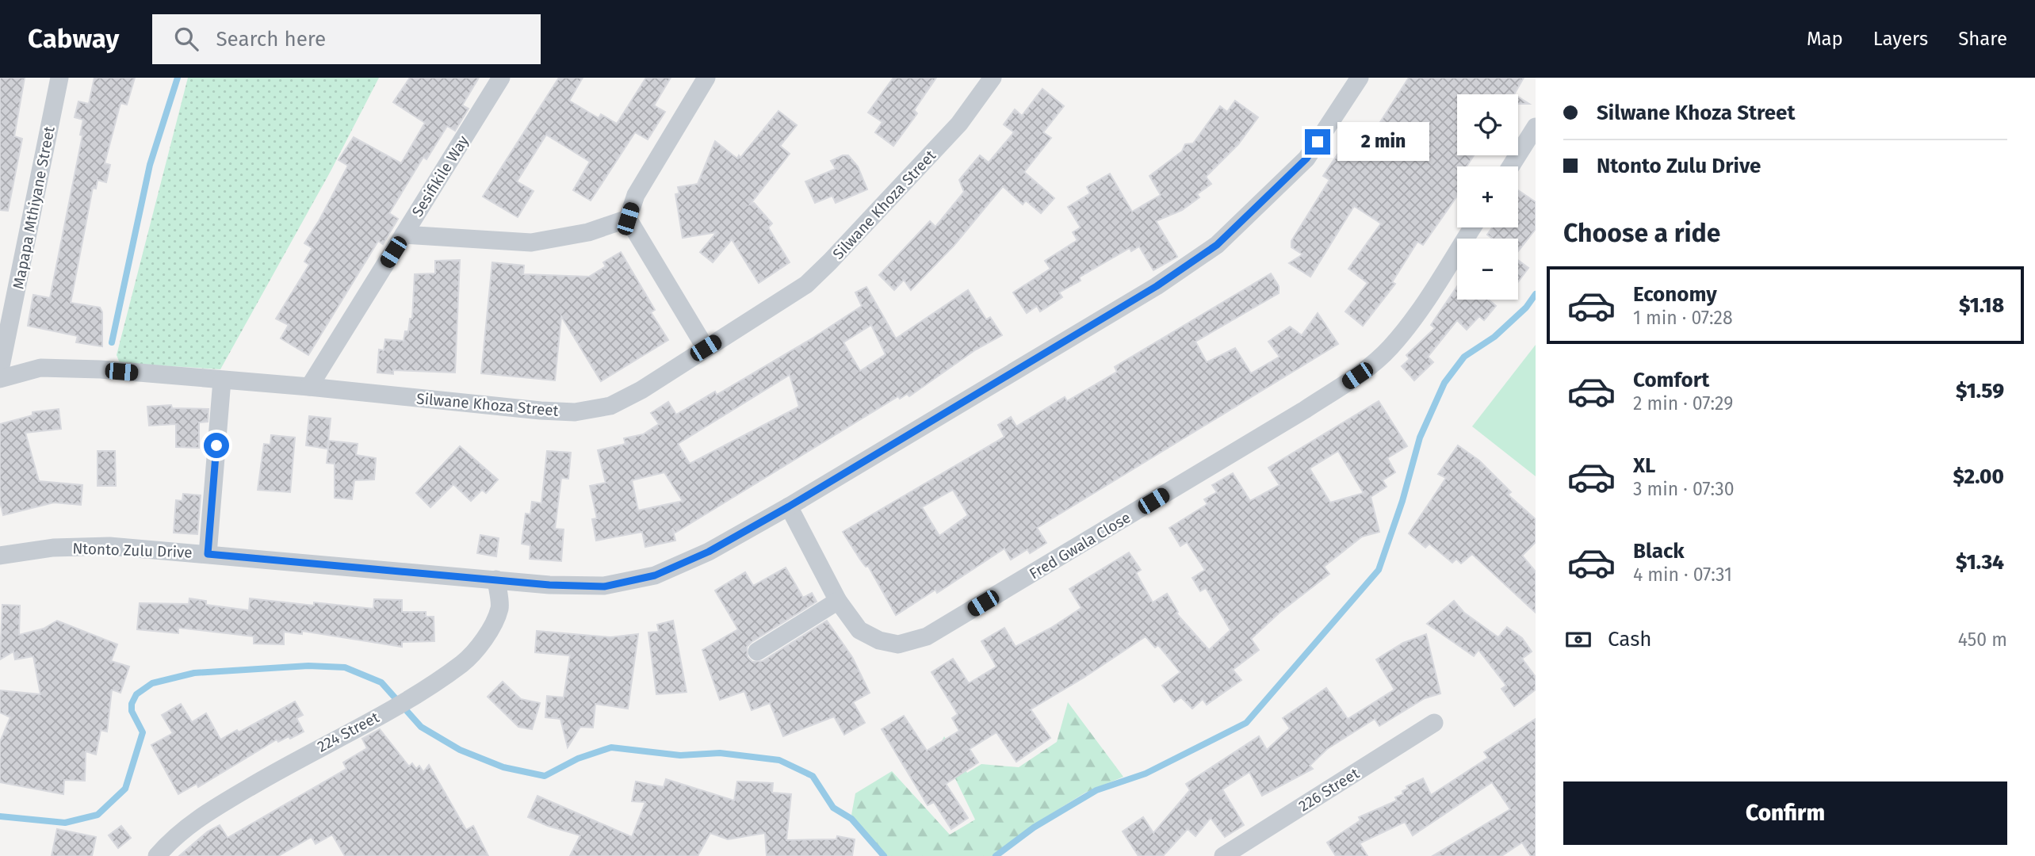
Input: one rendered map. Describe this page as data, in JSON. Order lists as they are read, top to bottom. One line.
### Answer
{"streets":{"street":["Sesifikile Way","Silwane Khoza Street","Mapapa Mthiyane Street","Fred Gwala Close","Ntonto Zulu Drive","224 Street","226 Street"]},"crossings":[["Sesifikile Way","Silwane Khoza Street"],["Fred Gwala Close","Ntonto Zulu Drive"],["Ntonto Zulu Drive","224 Street"]],"page":{"header":"Cabway","search":"Search here","nav":["Map","Layers","Share"],"banner":["Silwane Khoza Street","Ntonto Zulu Drive"],"map_buttons":["+","−"],"bubble":"2 min","heading":"Choose a ride","list":[{"name":"Economy","note":"1 min · 07:28","value":"$1.18"},{"name":"Comfort","note":"2 min · 07:29","value":"$1.59"},{"name":"XL","note":"3 min · 07:30","value":"$2.00"},{"name":"Black","note":"4 min · 07:31","value":"$1.34"}],"pay":["Cash","450 m"],"buttons":"Confirm"}}
